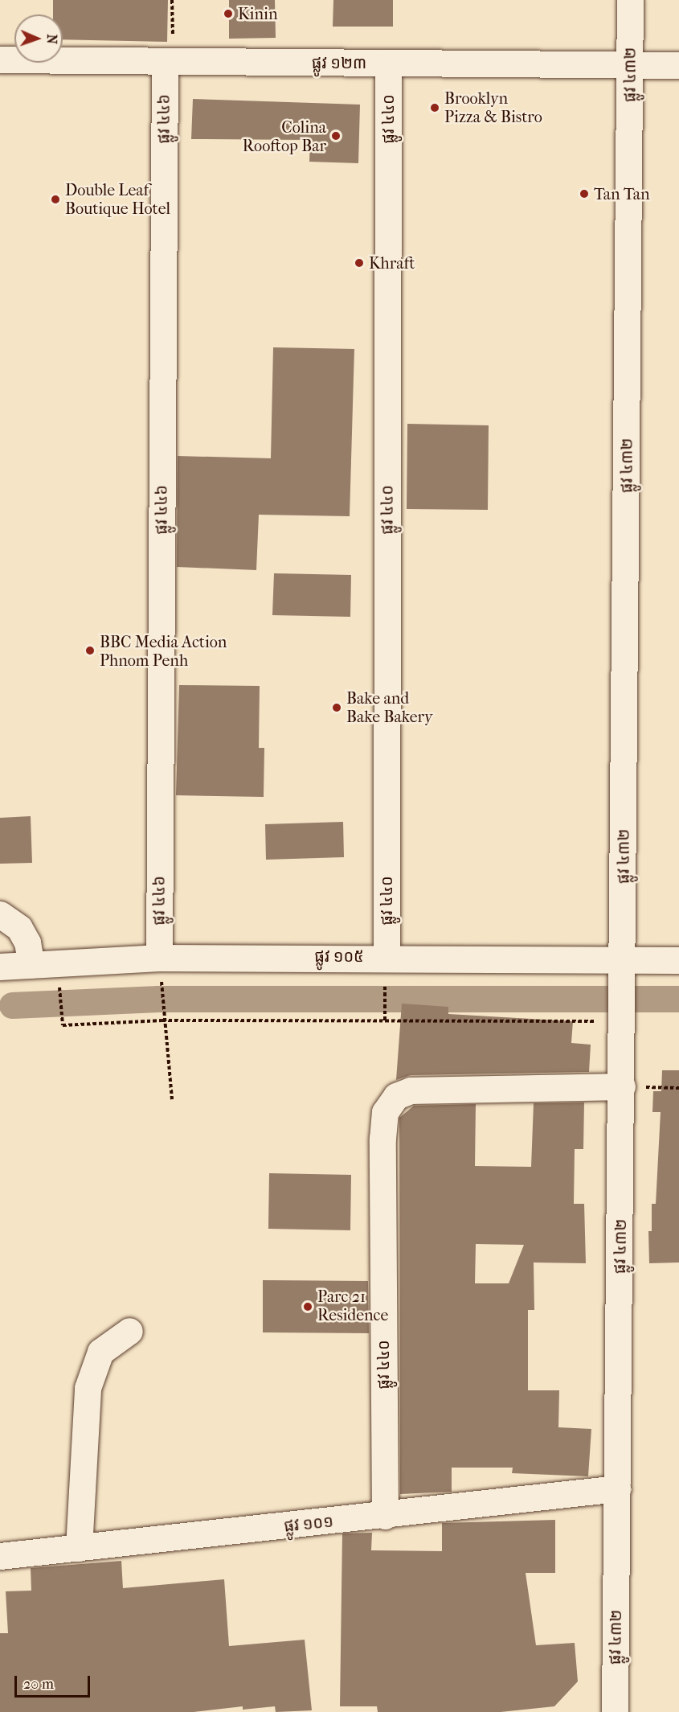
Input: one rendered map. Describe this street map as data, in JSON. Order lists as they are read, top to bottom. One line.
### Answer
{"streets":{"street":["ផ្លូវ ១២៣","ផ្លូវ ៤៣២","ផ្លូវ ៤៤៦","ផ្លូវ ៤៤០","ផ្លូវ ១០៥","ផ្លូវ ១០១"]},"crossings":[["ផ្លូវ ១២៣","ផ្លូវ ៤៣២"],["ផ្លូវ ១២៣","ផ្លូវ ៤៤៦"],["ផ្លូវ ១២៣","ផ្លូវ ៤៤០"],["ផ្លូវ ៤៣២","ផ្លូវ ៤៤០"],["ផ្លូវ ៤៣២","ផ្លូវ ១០៥"],["ផ្លូវ ៤៣២","ផ្លូវ ១០១"],["ផ្លូវ ៤៤៦","ផ្លូវ ១០៥"],["ផ្លូវ ៤៤០","ផ្លូវ ១០៥"],["ផ្លូវ ៤៤០","ផ្លូវ ១០១"]],"places":["Kinin","Brooklyn Pizza & Bistro","Colina Rooftop Bar","Tan Tan","Double Leaf Boutique Hotel","Khraft","BBC Media Action Phnom Penh","Bake and Bake Bakery","Parc 21 Residence"],"scale_bar":"20 m","north":"right"}
